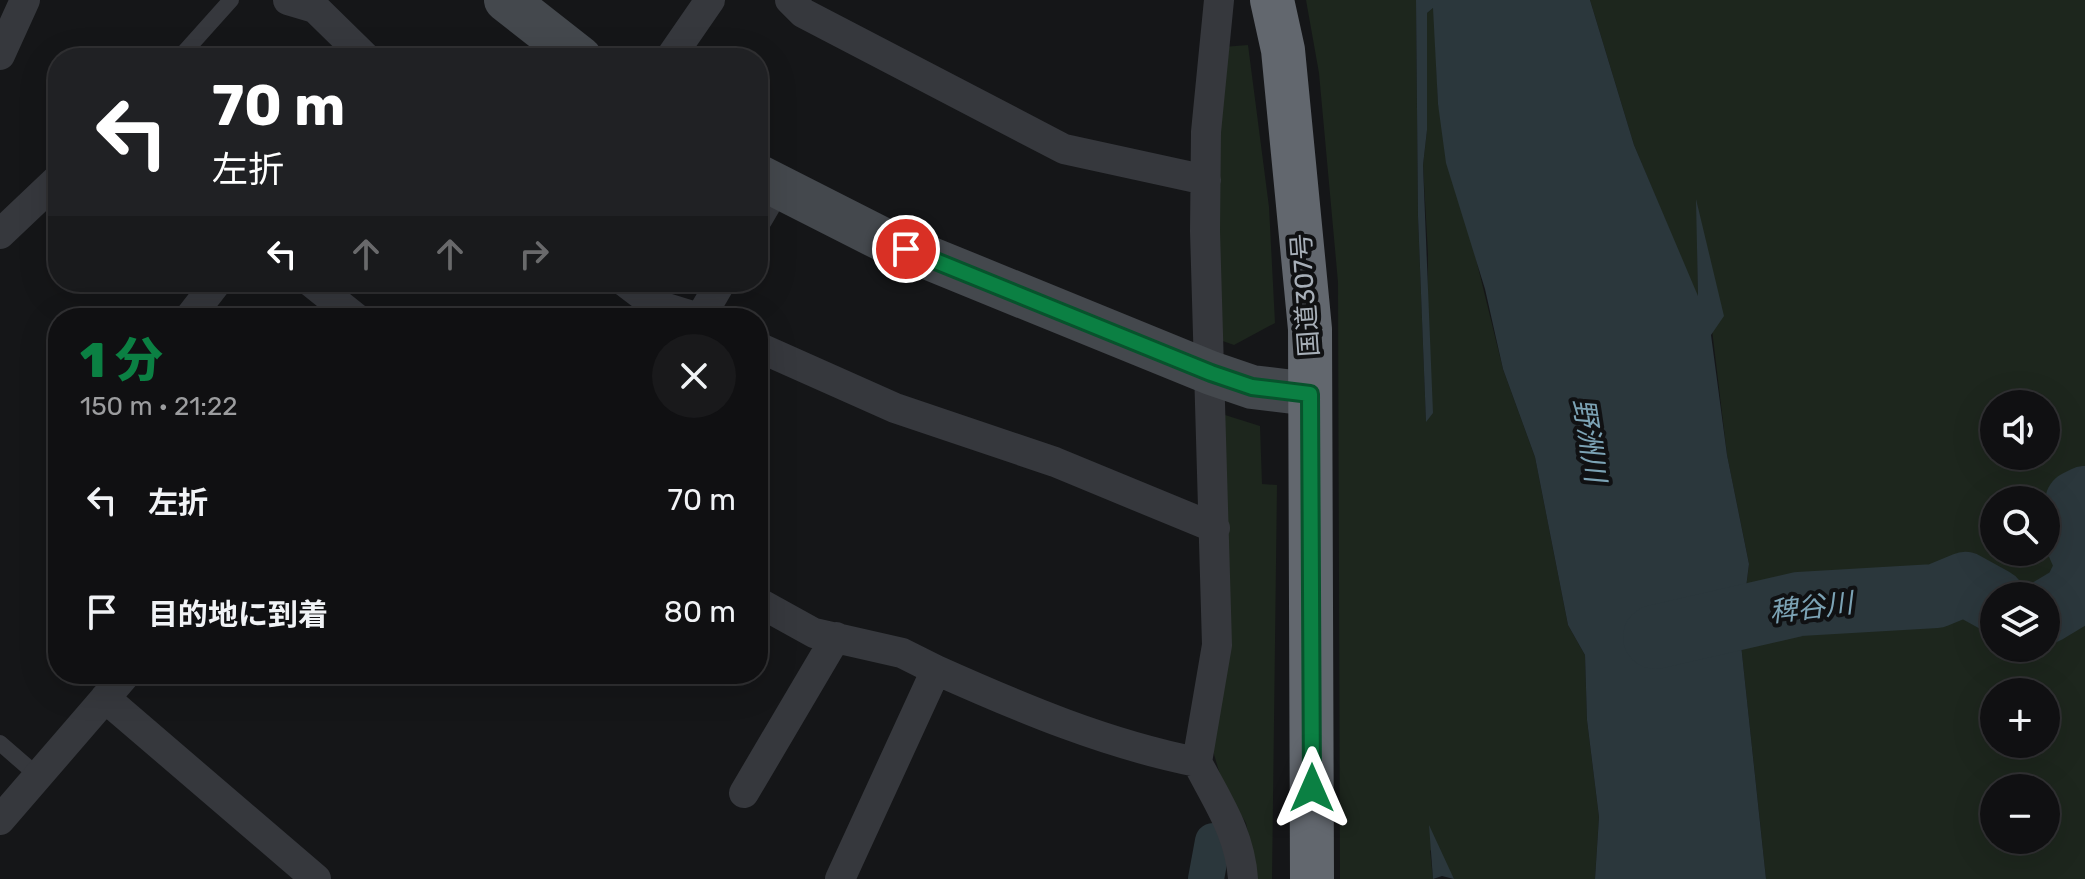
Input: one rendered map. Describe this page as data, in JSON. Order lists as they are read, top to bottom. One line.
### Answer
{"streets":{"highway":["国道307号"]},"water":["野洲川","稗谷川"],"page":{"turn":["70 m","左折"],"heading":["1 分","150 m · 21:22"],"map_buttons":["+","−"],"list":[{"name":"左折","value":"70 m"},{"name":"目的地に到着","value":"80 m"}]}}
